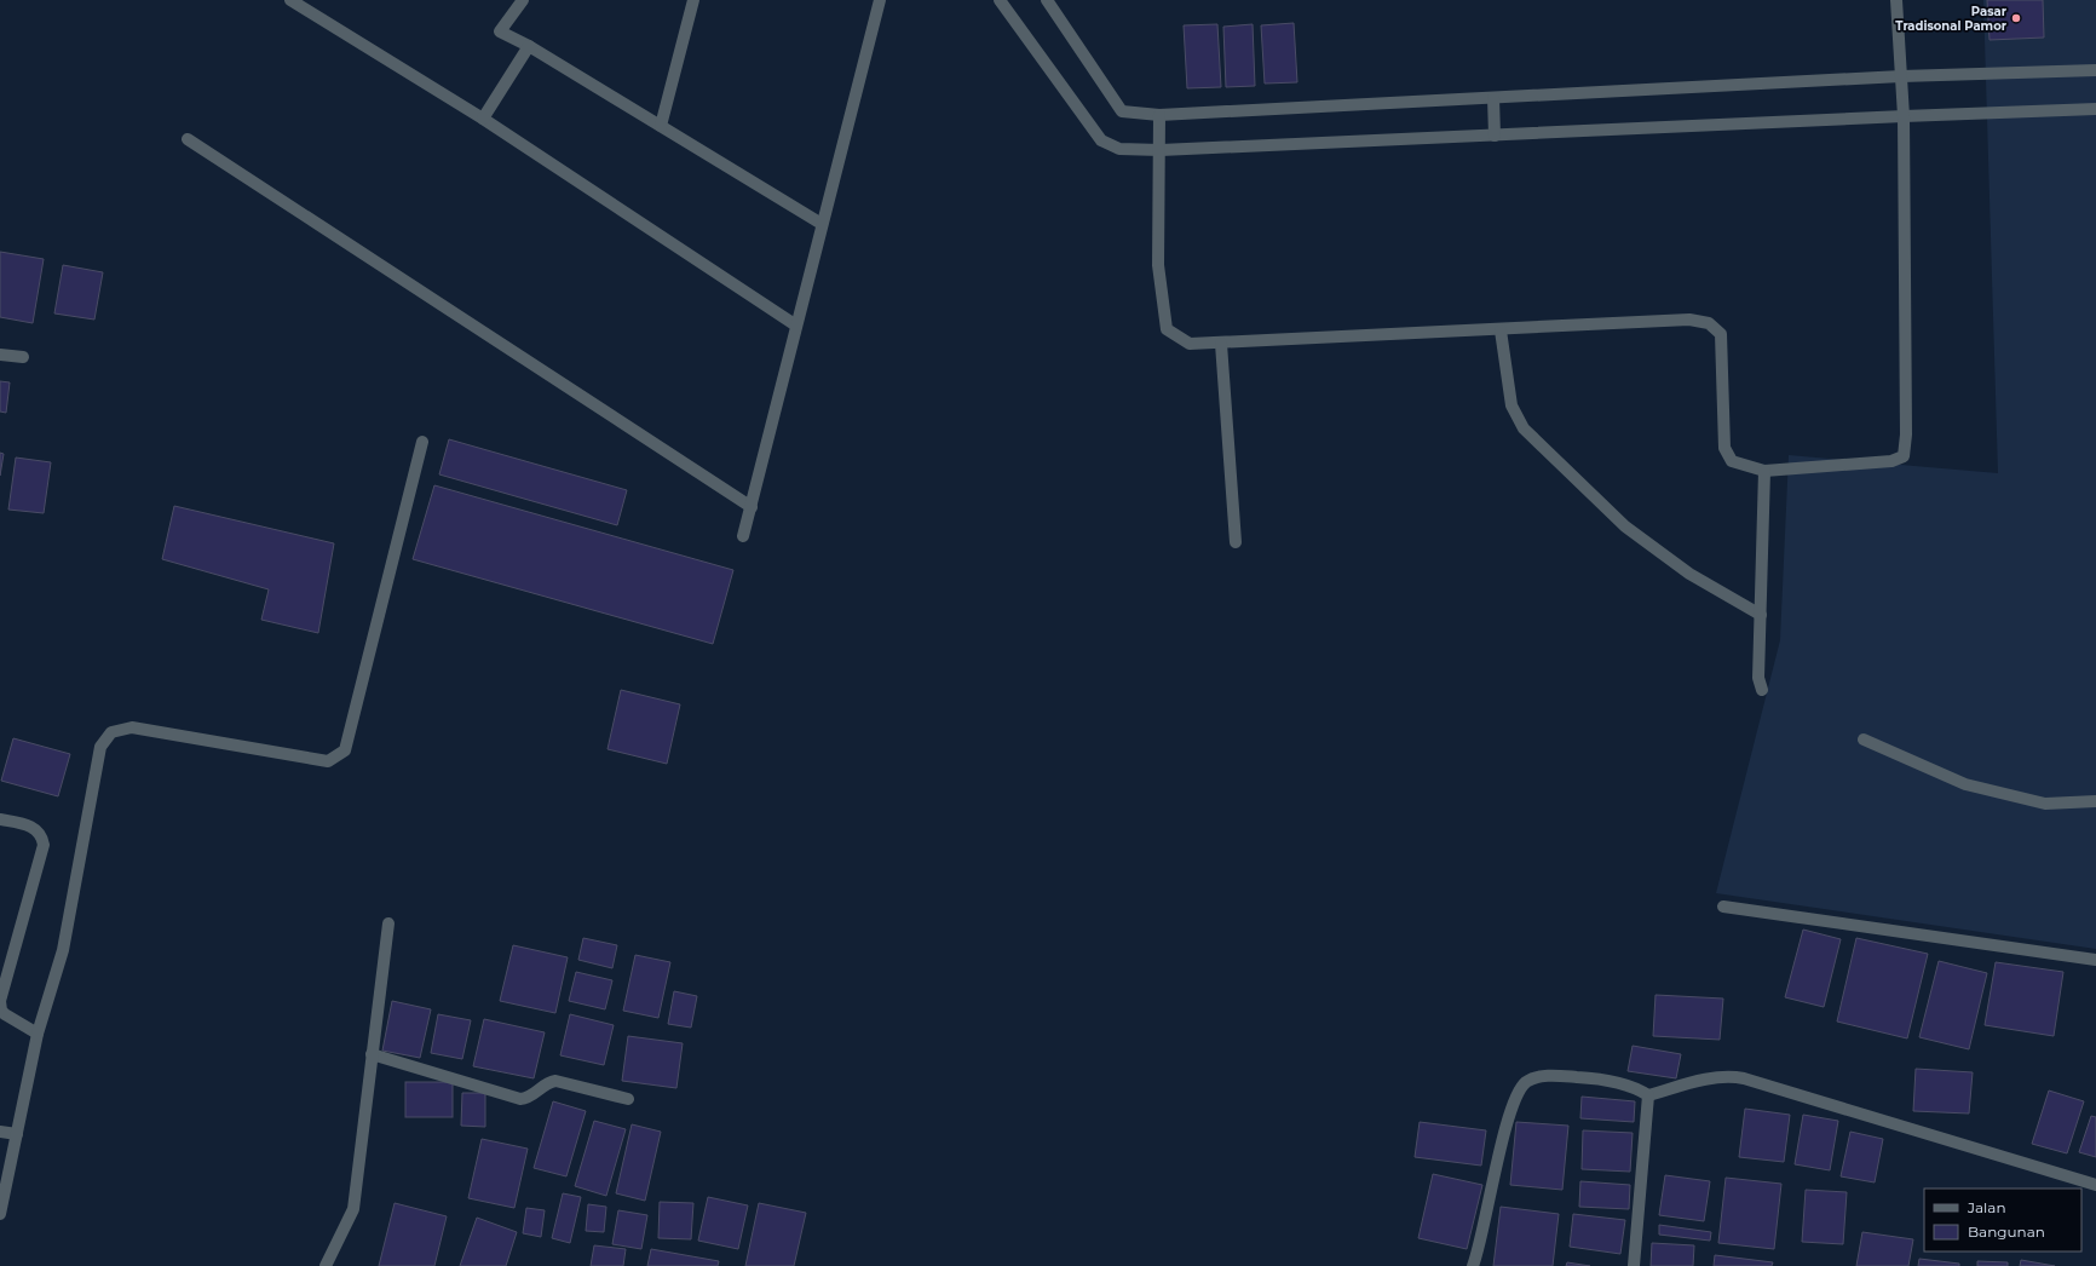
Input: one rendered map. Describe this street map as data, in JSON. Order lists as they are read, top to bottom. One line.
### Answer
{"places":["Pasar Tradisonal Pamor"],"legend":["Jalan","Bangunan"]}
